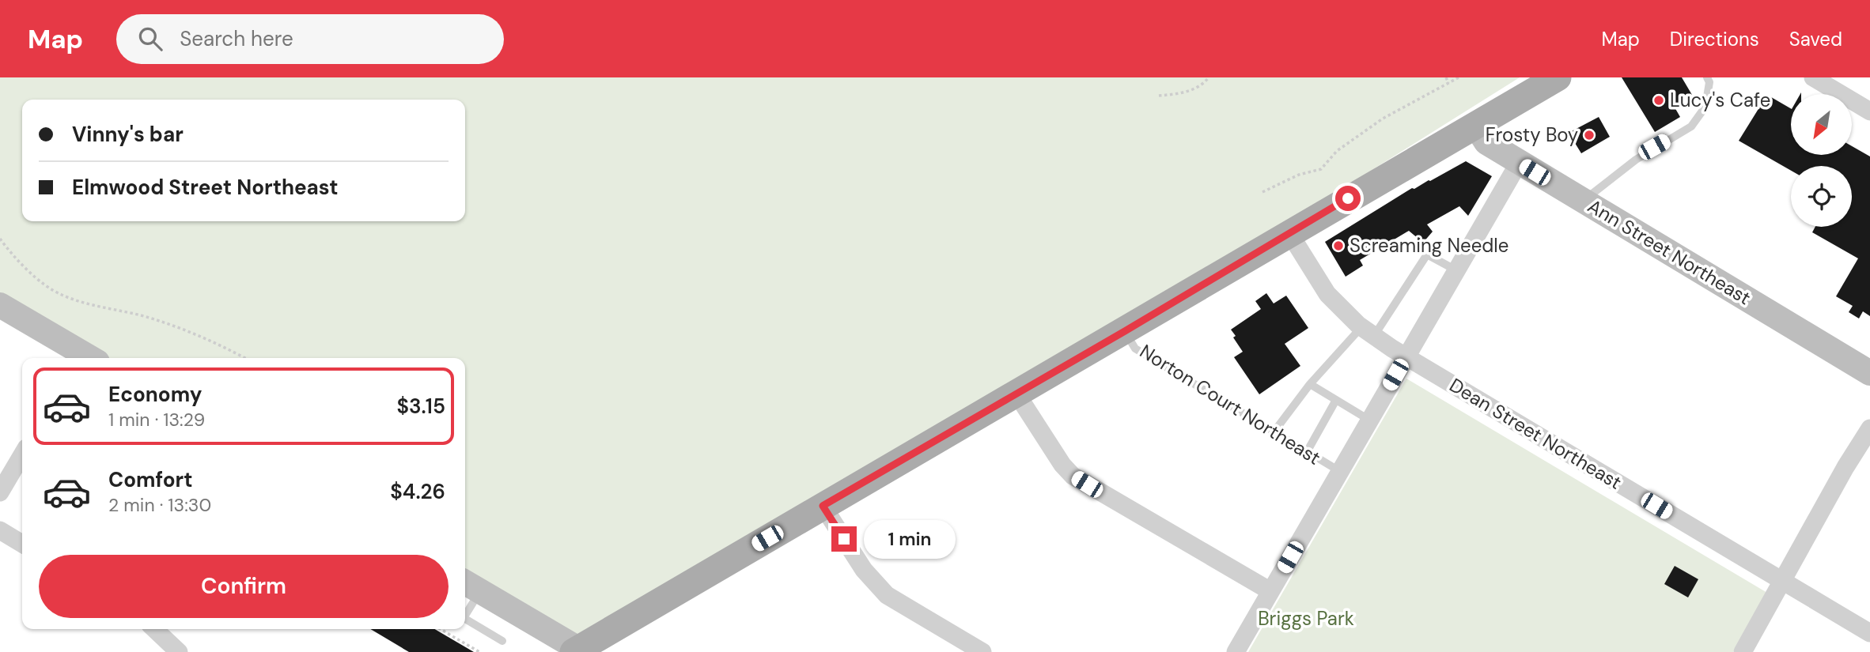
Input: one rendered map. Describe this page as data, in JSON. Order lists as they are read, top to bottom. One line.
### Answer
{"streets":{"main road":["Ann Street Northeast"],"street":["Dean Street Northeast"],"lane":["Norton Court Northeast"]},"parks":["Briggs Park"],"places":["Lucy's Cafe","Frosty Boy","Screaming Needle"],"north":"bottom left","page":{"header":"Map","search":"Search here","nav":["Map","Directions","Saved"],"banner":["Vinny's bar","Elmwood Street Northeast"],"list":[{"name":"Economy","note":"1 min · 13:29","value":"$3.15"},{"name":"Comfort","note":"2 min · 13:30","value":"$4.26"}],"bubble":"1 min","buttons":"Confirm"}}
